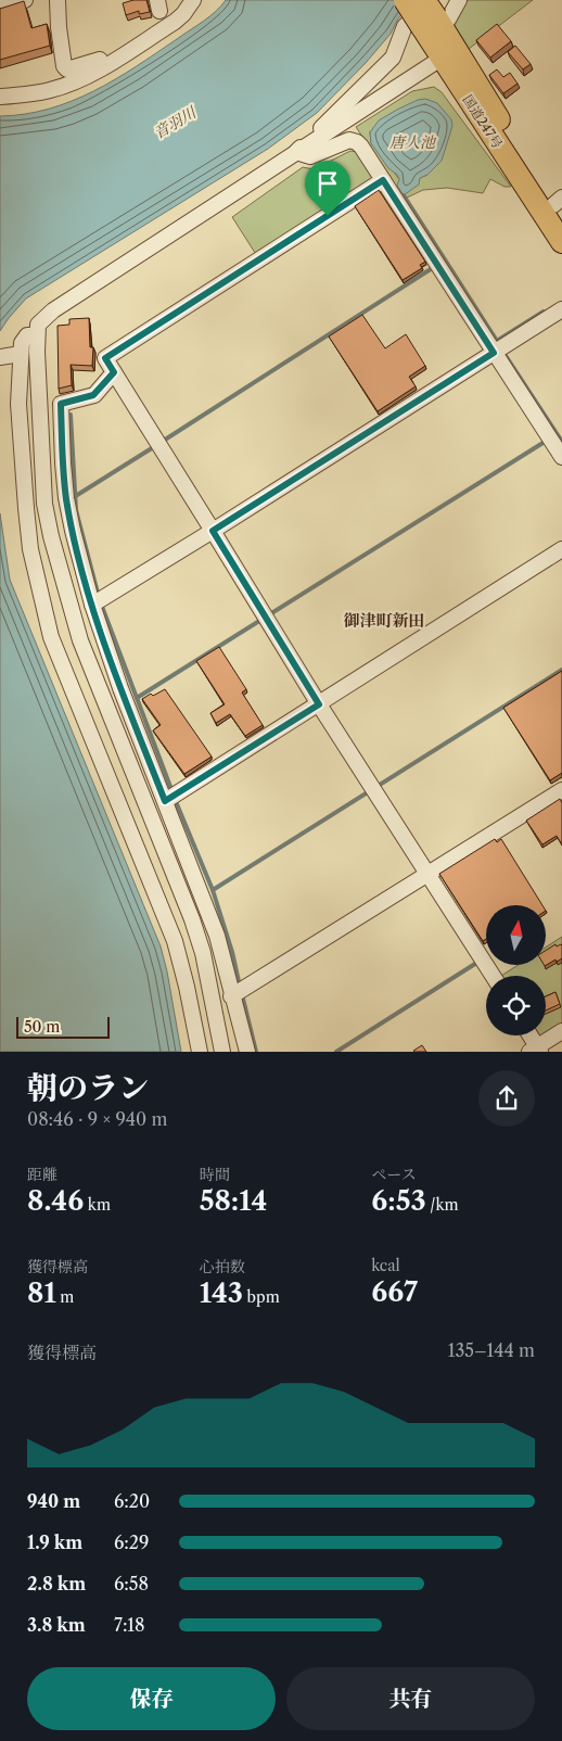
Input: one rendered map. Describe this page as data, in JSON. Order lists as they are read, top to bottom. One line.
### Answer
{"streets":{"highway":["国道247号"]},"districts":["御津町新田"],"water":["音羽川","唐人池"],"scale_bar":"50 m","north":"top","page":{"scale":"50 m","heading":["朝のラン","08:46 · 9 × 940 m"],"stats":[["距離","8.46 km"],["時間","58:14"],["ペース","6:53 /km"],["獲得標高","81 m"],["心拍数","143 bpm"],["kcal","667"]],"chart":["獲得標高","135–144 m"],"list":[{"name":"940 m","note":"6:20"},{"name":"1.9 km","note":"6:29"},{"name":"2.8 km","note":"6:58"},{"name":"3.8 km","note":"7:18"}],"buttons":["保存","共有"]}}
